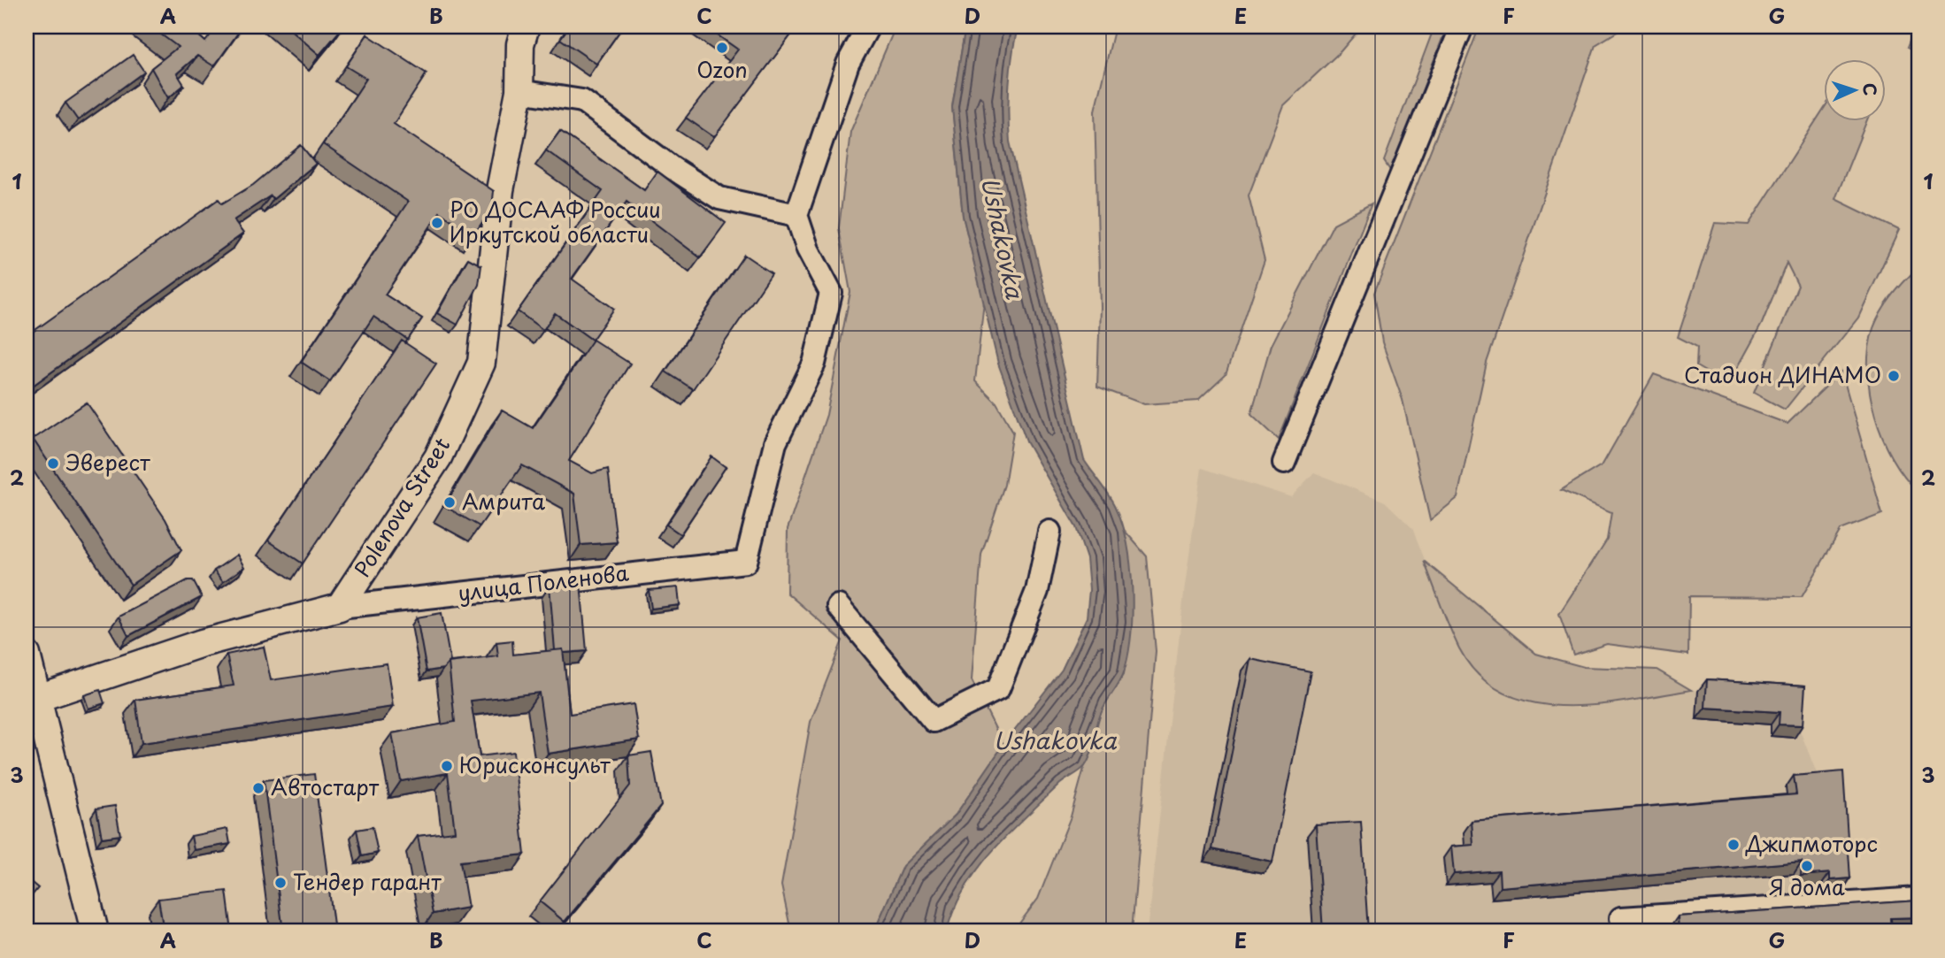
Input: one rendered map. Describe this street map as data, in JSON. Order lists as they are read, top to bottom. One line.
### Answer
{"streets":{"street":["Polenova Street","улица Поленова"]},"crossings":[["Polenova Street","улица Поленова"]],"water":["Ushakovka"],"places":["Ozon","РО ДОСААФ России Иркутской области","Стадион ДИНАМО","Эверест","Амрита","Юрисконсульт","Автостарт","Джипмоторс","Я дома","Тендер гарант"],"north":"right","grid":{"columns":["A","B","C","D","E","F","G"],"rows":["1","2","3"]}}
